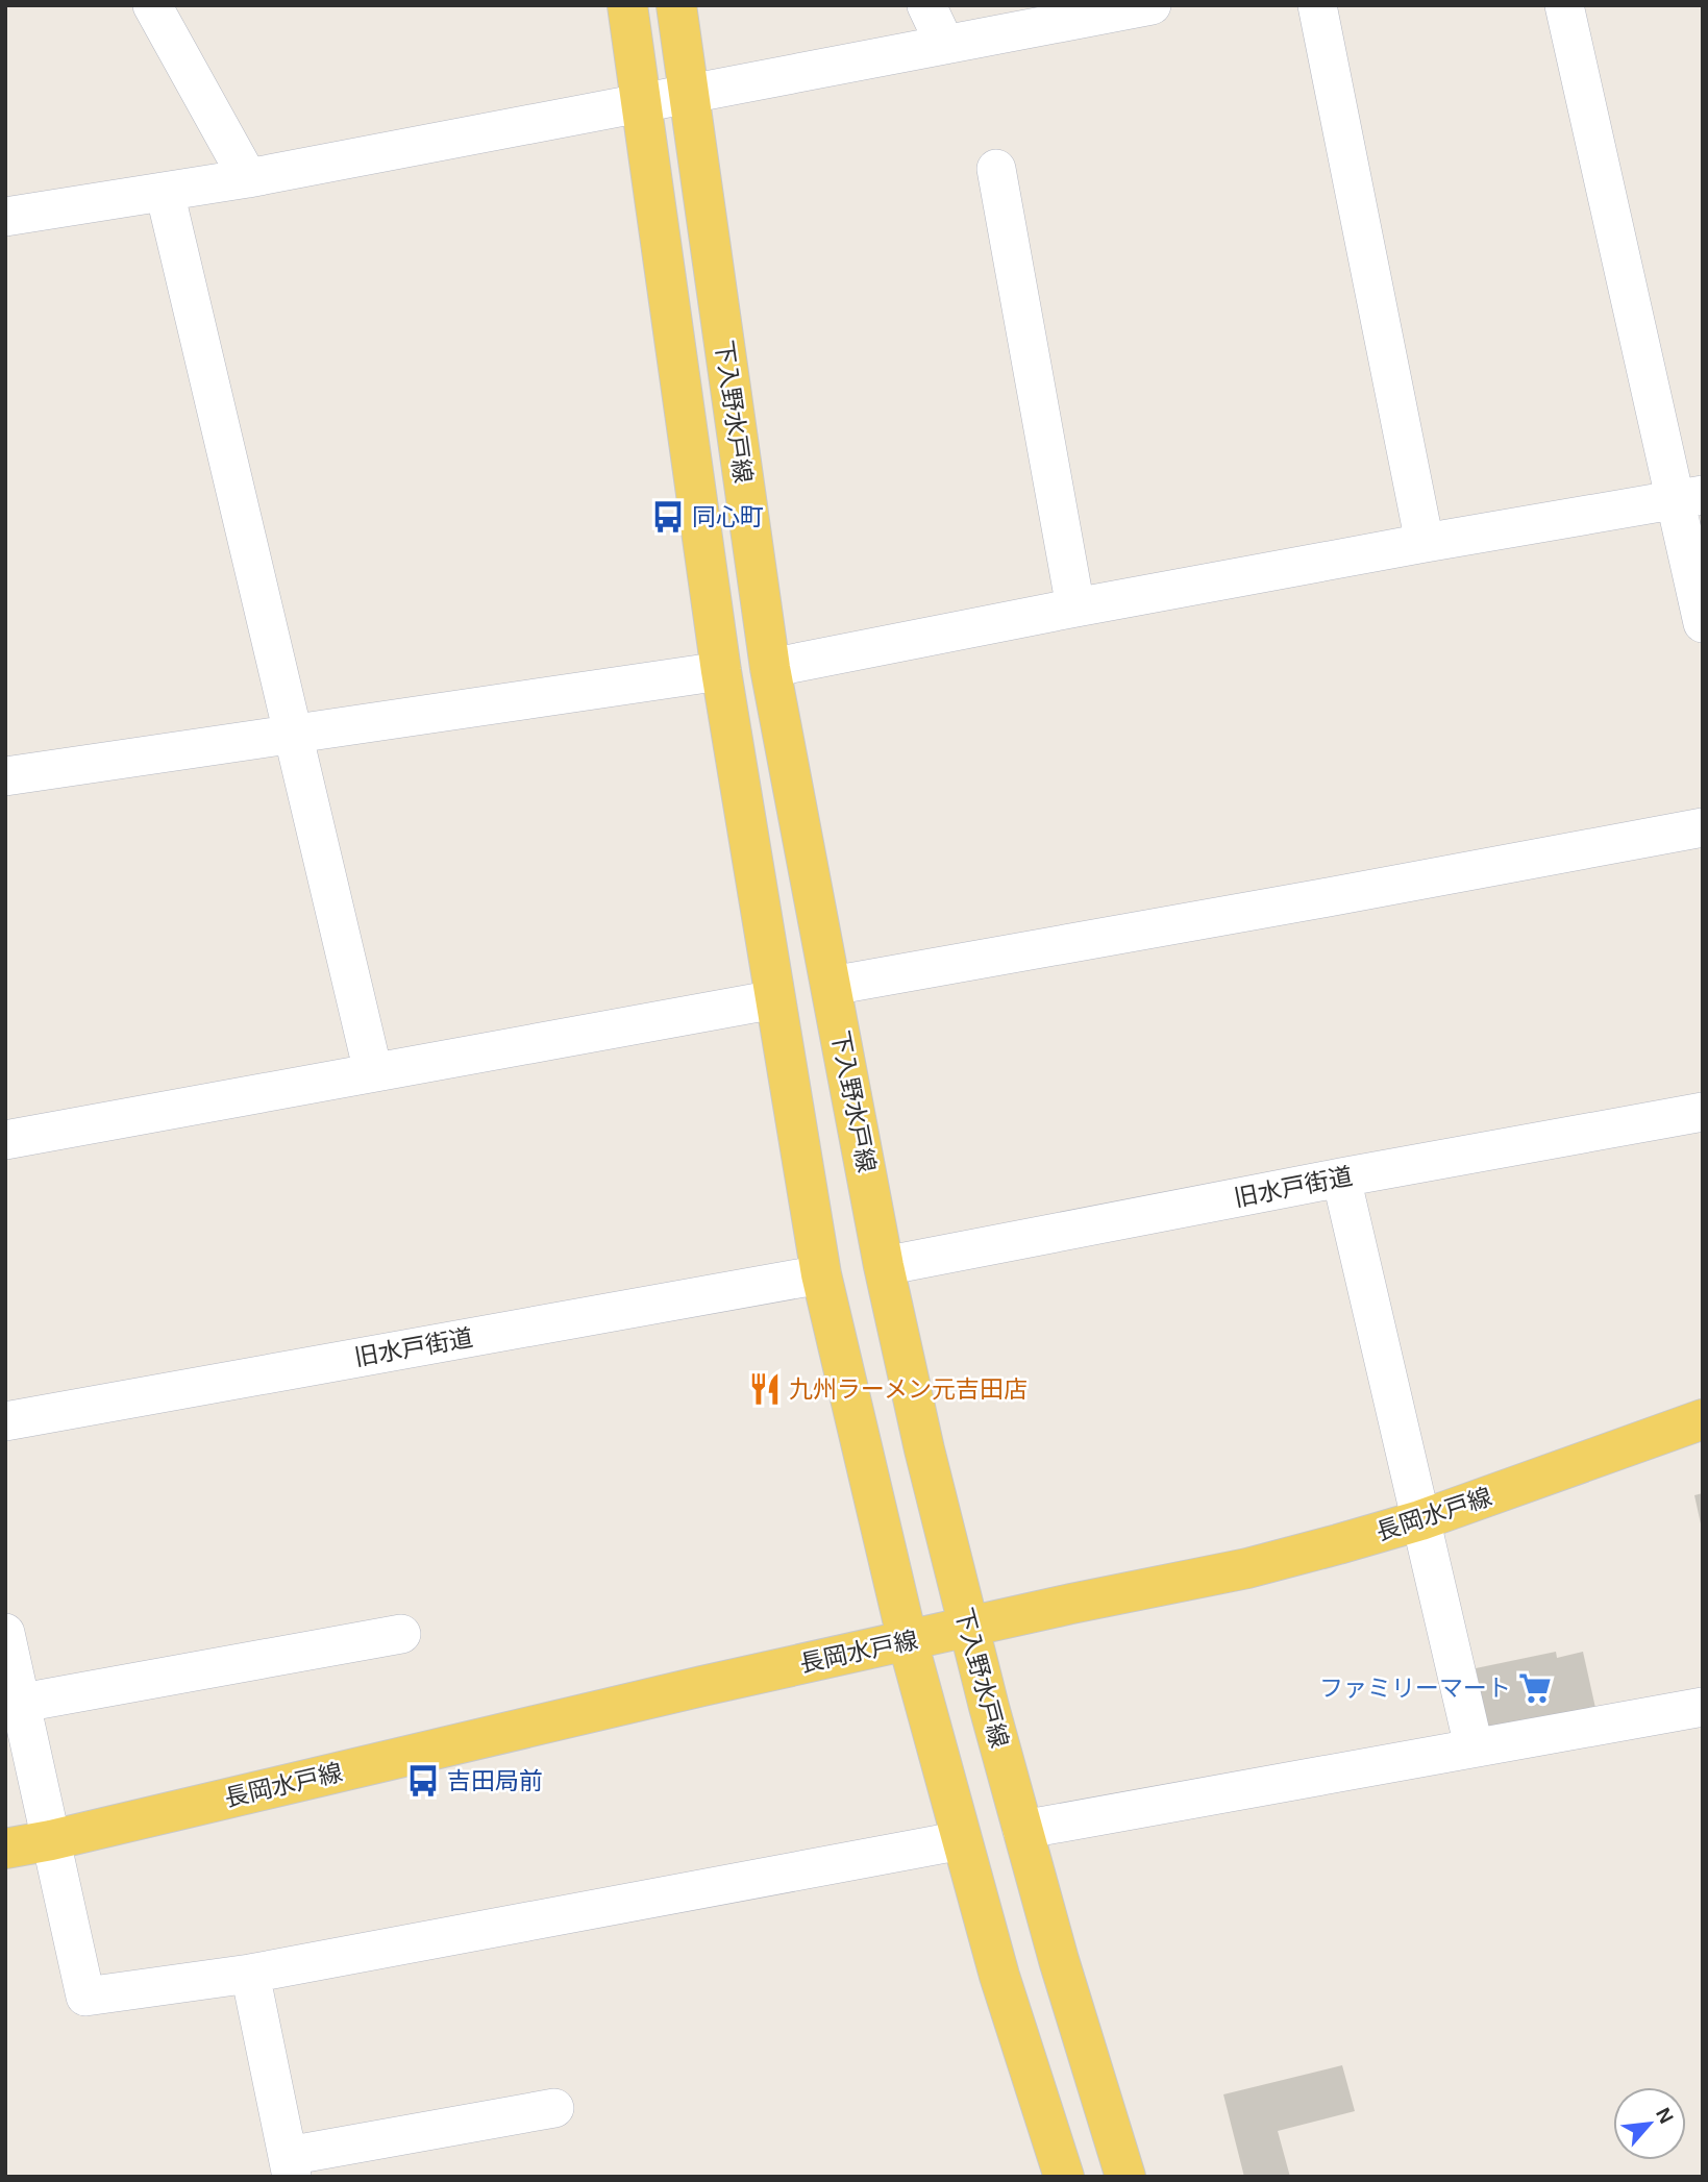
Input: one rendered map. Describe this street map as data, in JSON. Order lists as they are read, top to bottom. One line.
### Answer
{"streets":{"main road":["下入野水戸線","長岡水戸線"],"street":["旧水戸街道"]},"crossings":[["下入野水戸線","旧水戸街道"],["下入野水戸線","長岡水戸線"]],"places":{"bus stop":["同心町","吉田局前"],"restaurant":["九州ラーメン元吉田店"],"supermarket":["ファミリーマート"]},"north":"top right"}
